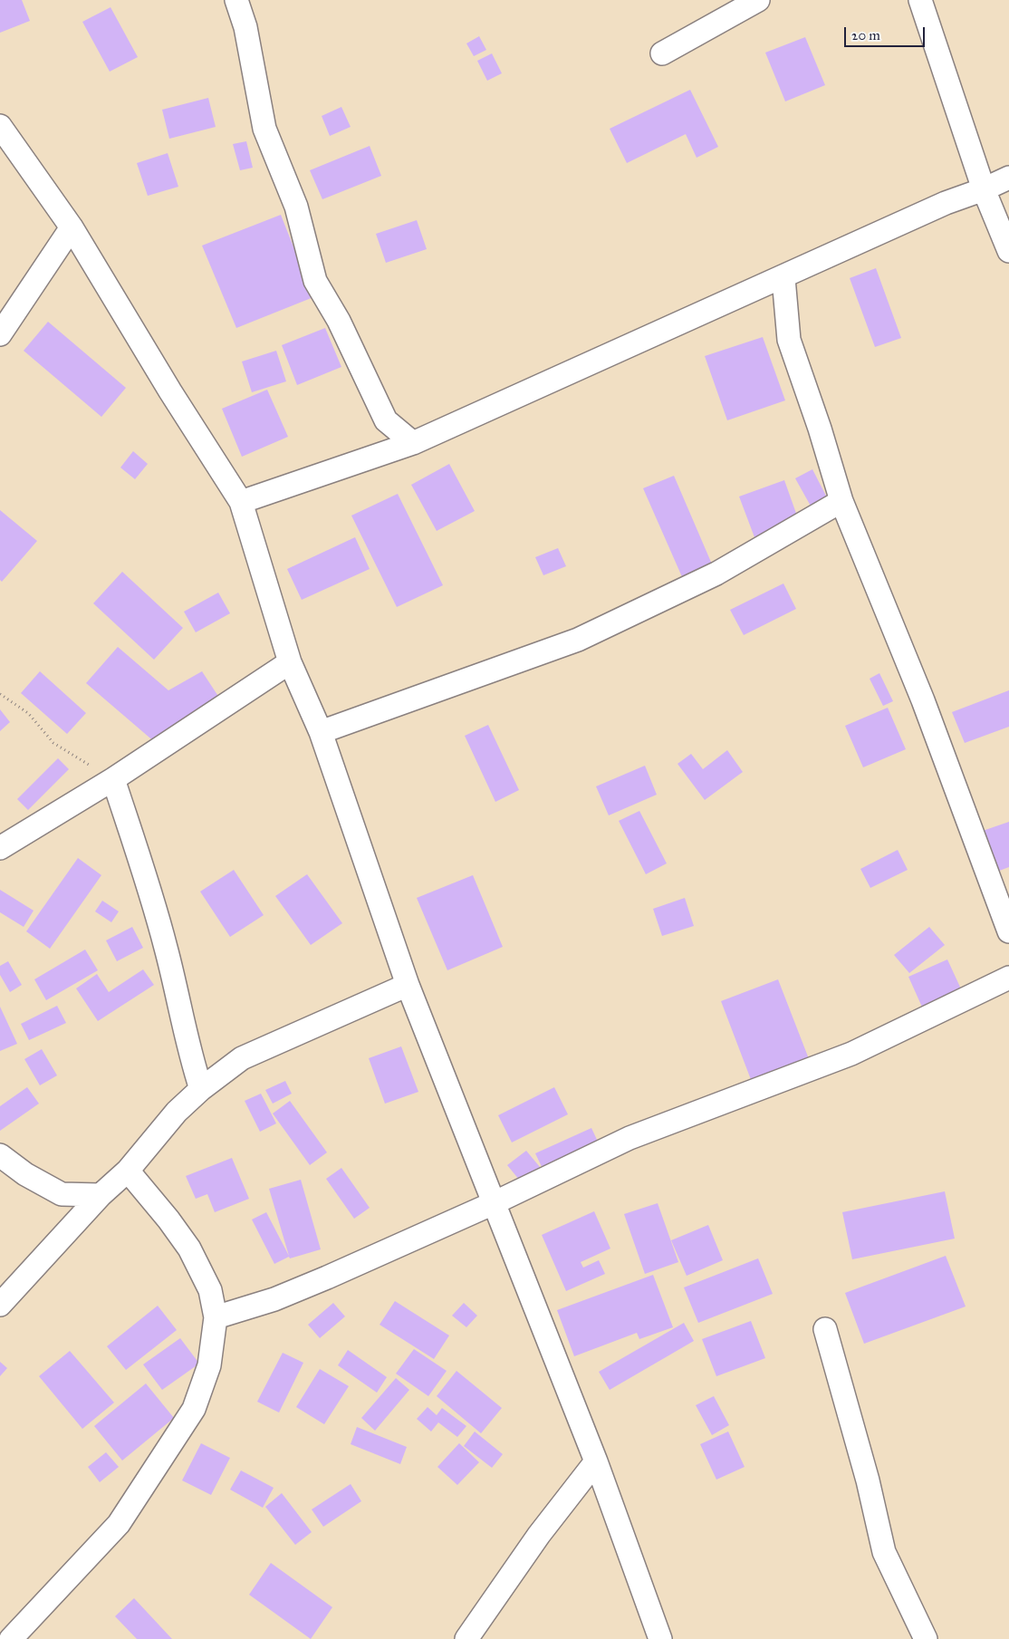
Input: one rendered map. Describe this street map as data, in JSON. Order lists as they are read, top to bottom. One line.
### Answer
{"scale_bar":"20 m"}
